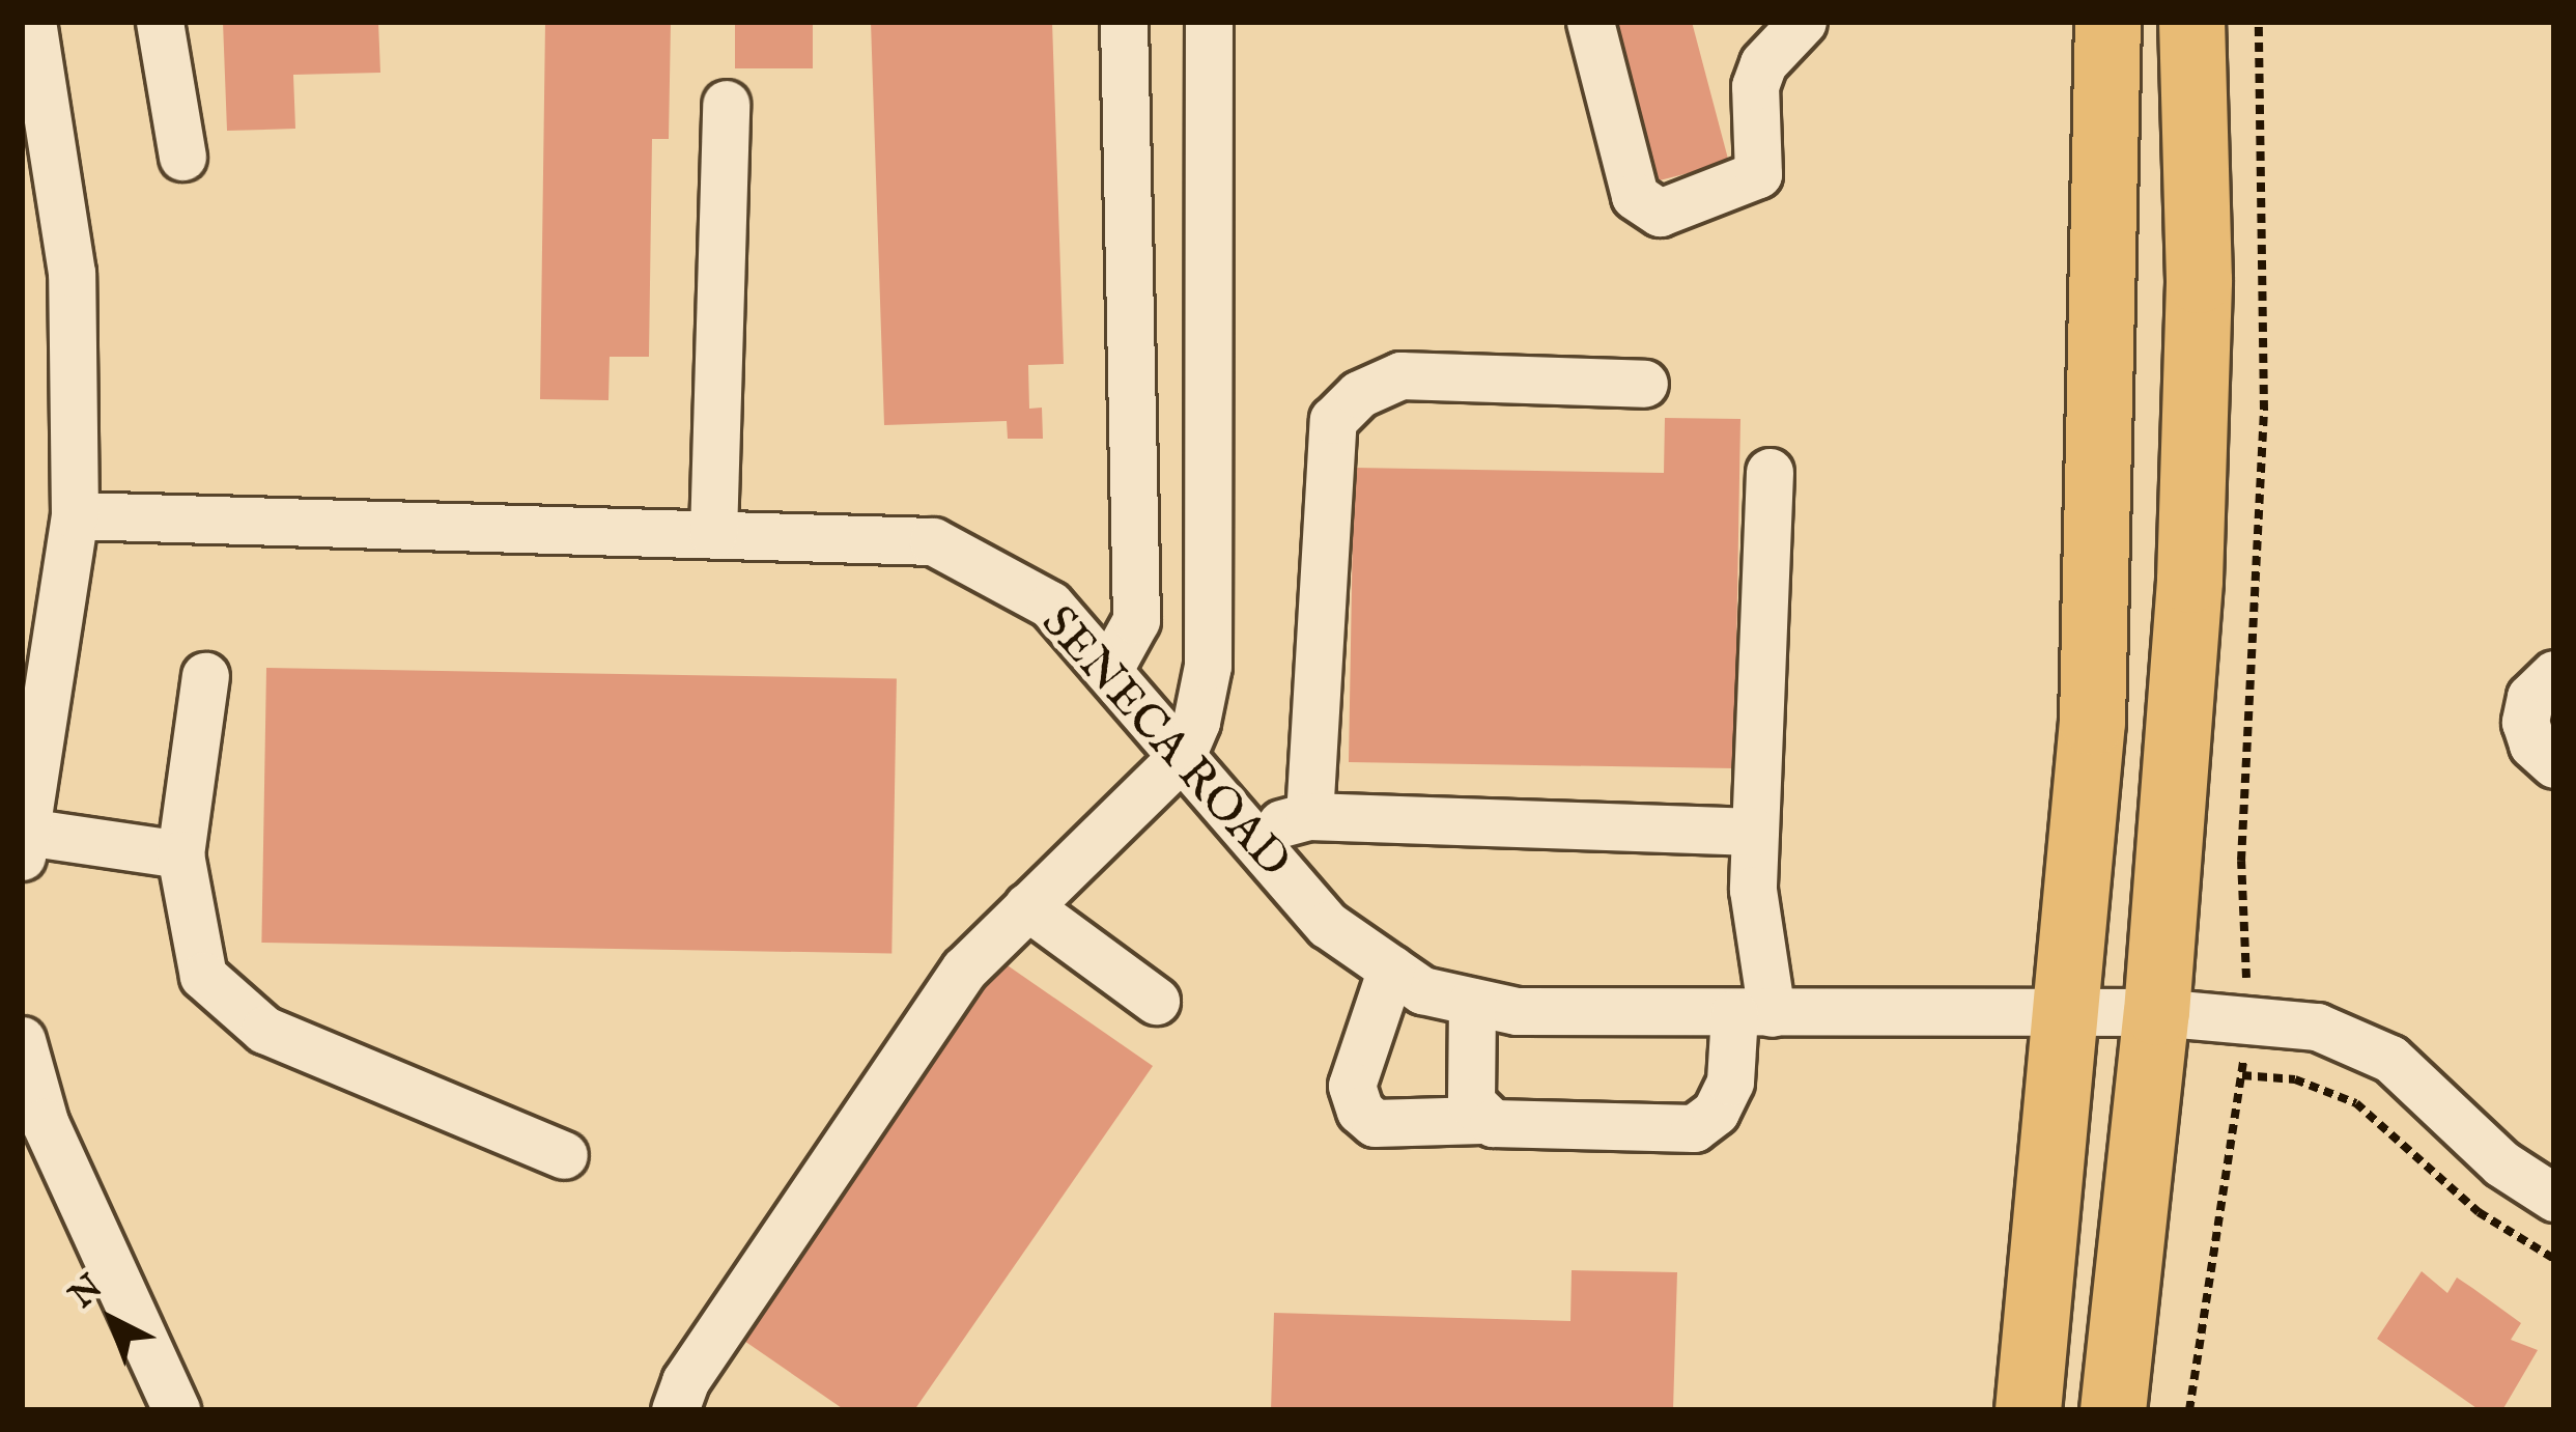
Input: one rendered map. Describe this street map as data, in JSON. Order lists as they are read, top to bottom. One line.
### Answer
{"streets":{"street":["SENECA ROAD"]},"north":"top left"}
